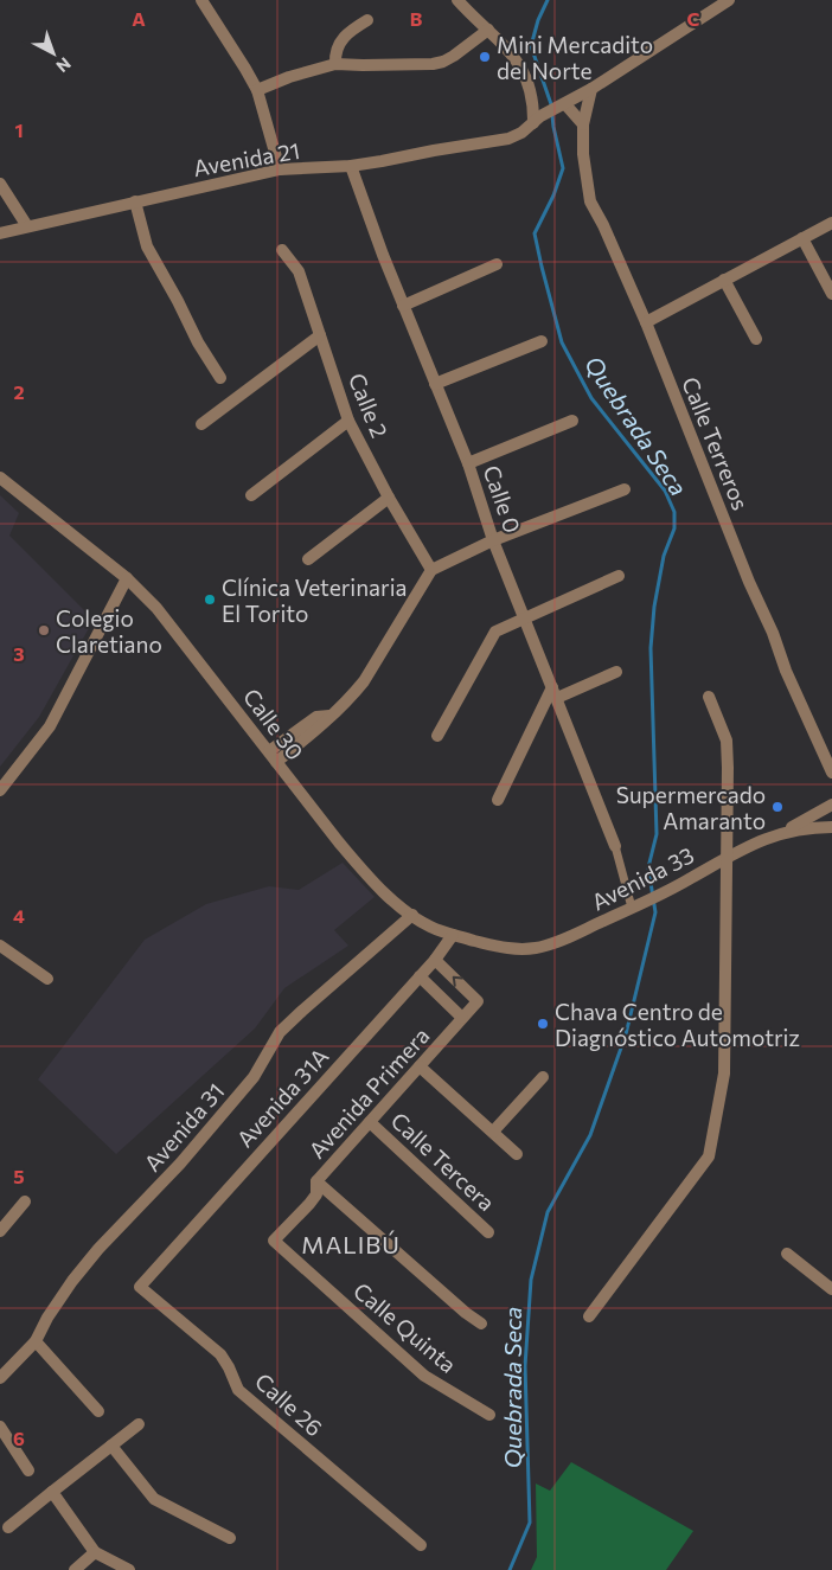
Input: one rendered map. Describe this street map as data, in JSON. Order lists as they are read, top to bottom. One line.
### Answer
{"streets":{"street":["Avenida 21","Calle 2","Calle Terreros","Calle 0","Calle 30","Avenida 33","Avenida Primera","Avenida 31A","Avenida 31","Calle Tercera","Calle Quinta","Calle 26"]},"crossings":[["Avenida 21","Calle Terreros"],["Avenida 21","Calle 0"],["Calle 30","Avenida 33"],["Calle 30","Avenida 31A"],["Calle 30","Avenida 31"],["Avenida Primera","Avenida 31A"],["Avenida Primera","Calle Tercera"],["Avenida Primera","Calle Quinta"],["Avenida 31A","Calle 26"]],"districts":["MALIBÚ"],"water":["Quebrada Seca"],"places":["Mini Mercadito del Norte","Clínica Veterinaria El Torito","Colegio Claretiano","Supermercado Amaranto","Chava Centro de Diagnóstico Automotriz"],"north":"bottom right","grid":{"columns":["A","B","C"],"rows":["1","2","3","4","5","6"]}}
